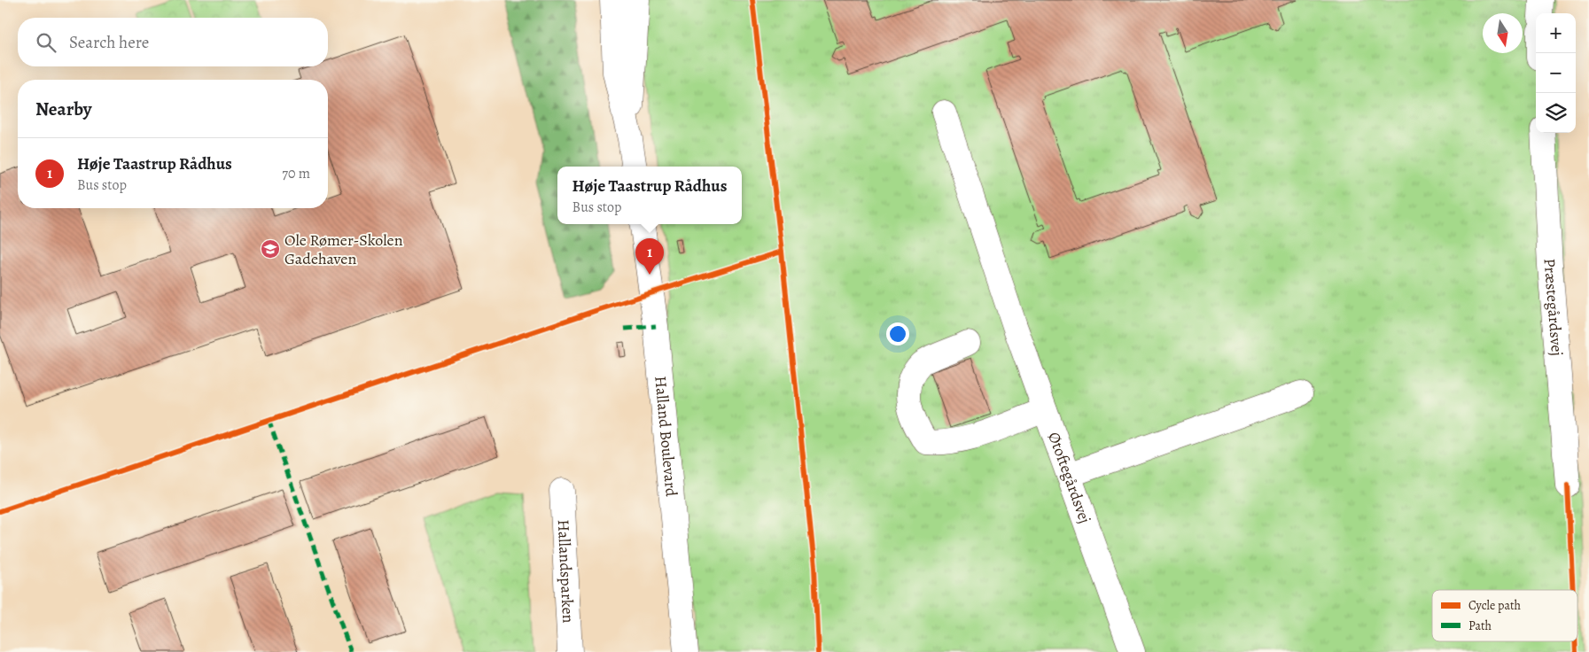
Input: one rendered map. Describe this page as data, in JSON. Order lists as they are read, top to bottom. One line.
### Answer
{"streets":{"street":["Præstegårdsvej","Halland Boulevard","Øtoftegårdsvej","Hallandsparken"]},"places":{"school or university":["Ole Rømer-Skolen Gadehaven"]},"legend":["Cycle path","Path"],"north":"bottom","page":{"map_buttons":["+","−"],"search":"Search here","heading":"Nearby","list":[{"mark":"1","name":"Høje Taastrup Rådhus","note":"Bus stop","value":"70 m"}],"popup":["Høje Taastrup Rådhus","Bus stop"],"pins":"1"}}
